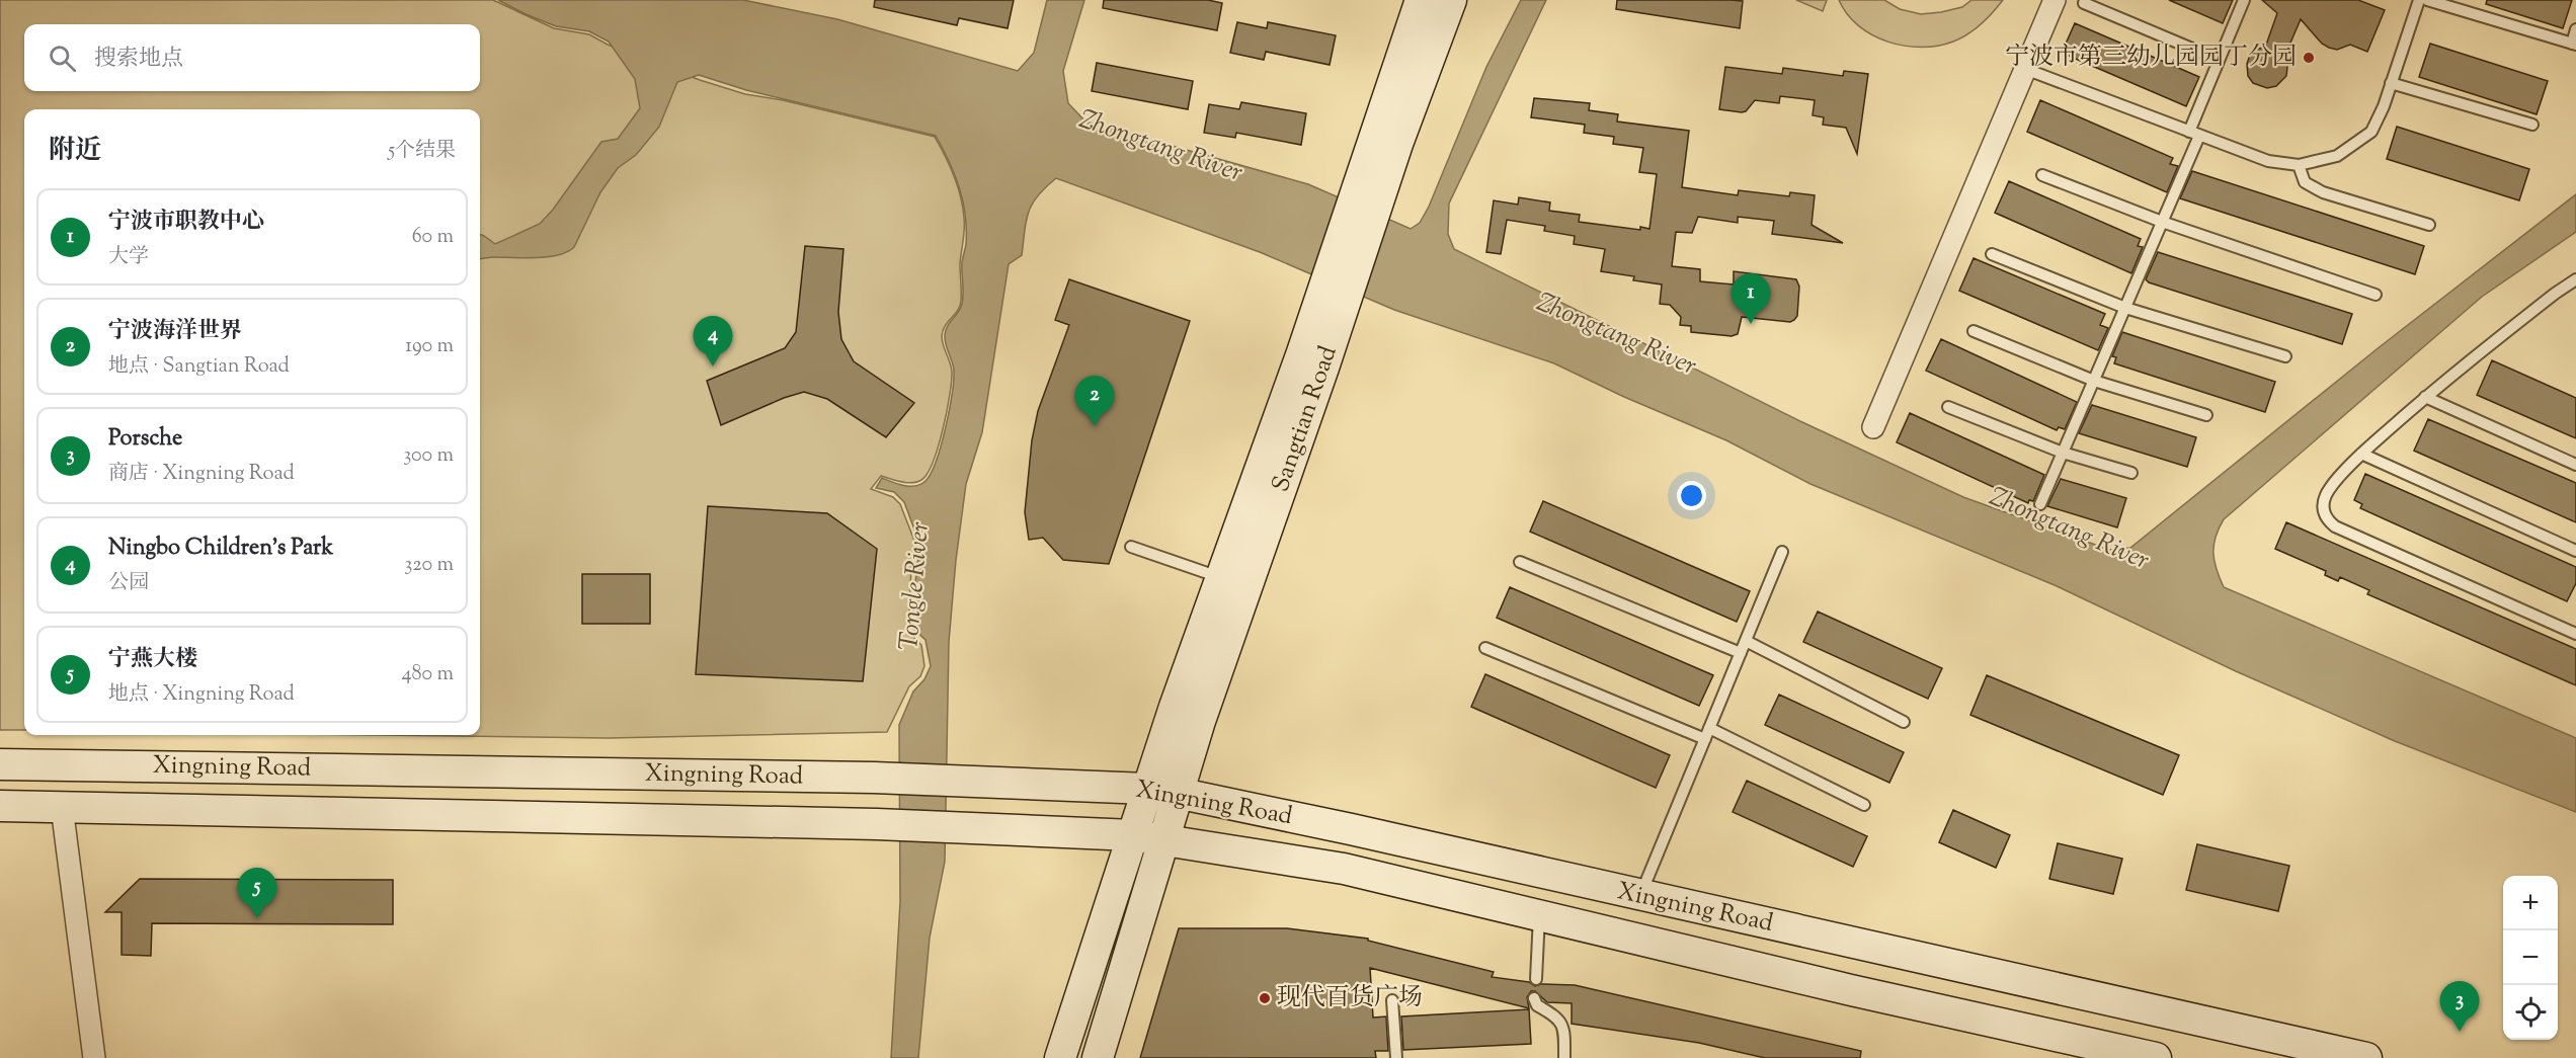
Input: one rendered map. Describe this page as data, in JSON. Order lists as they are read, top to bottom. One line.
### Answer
{"streets":{"main road":["Sangtian Road","Xingning Road"]},"crossings":[["Sangtian Road","Xingning Road"]],"water":["Zhongtang River","Tongle River"],"places":["宁波市第三幼儿园园丁分园","现代百货广场"],"page":{"search":"搜索地点","heading":["附近","5个结果"],"list":[{"mark":"1","name":"宁波市职教中心","note":"大学","value":"60 m"},{"mark":"2","name":"宁波海洋世界","note":"地点 · Sangtian Road","value":"190 m"},{"mark":"3","name":"Porsche","note":"商店 · Xingning Road","value":"300 m"},{"mark":"4","name":"Ningbo Children's Park","note":"公园","value":"320 m"},{"mark":"5","name":"宁燕大楼","note":"地点 · Xingning Road","value":"480 m"}],"pins":["1","4","2","5","3"],"map_buttons":["+","−"]}}
